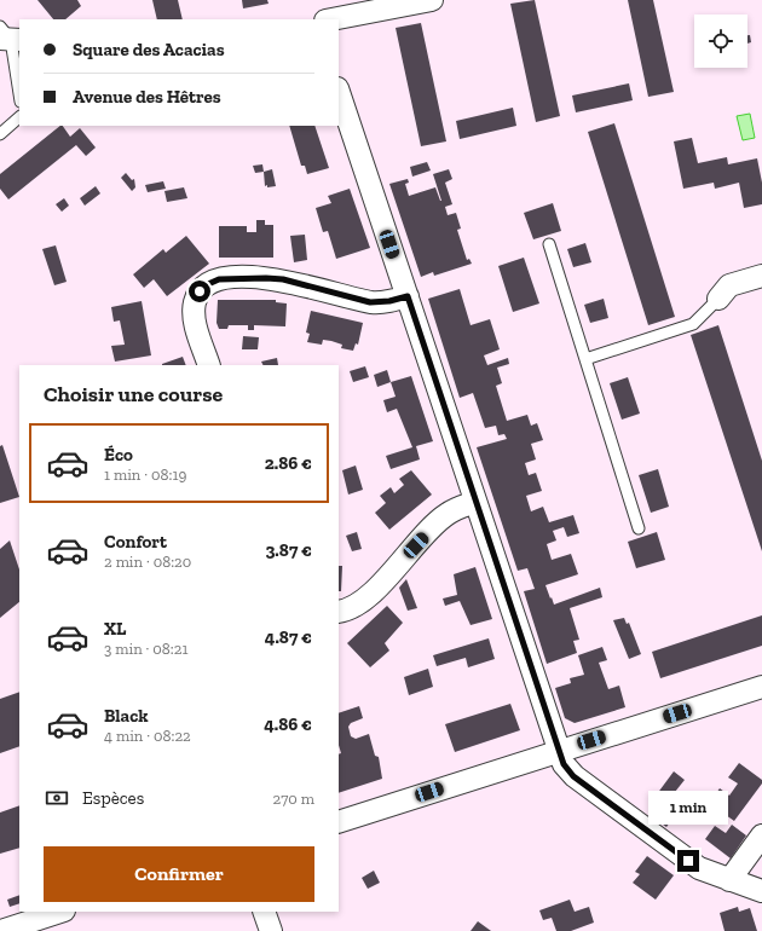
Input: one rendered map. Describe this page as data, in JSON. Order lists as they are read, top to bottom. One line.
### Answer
{"page":{"banner":["Square des Acacias","Avenue des Hêtres"],"heading":"Choisir une course","list":[{"name":"Éco","note":"1 min · 08:19","value":"2.86 €"},{"name":"Confort","note":"2 min · 08:20","value":"3.87 €"},{"name":"XL","note":"3 min · 08:21","value":"4.87 €"},{"name":"Black","note":"4 min · 08:22","value":"4.86 €"}],"pay":["Espèces","270 m"],"bubble":"1 min","buttons":"Confirmer"}}
